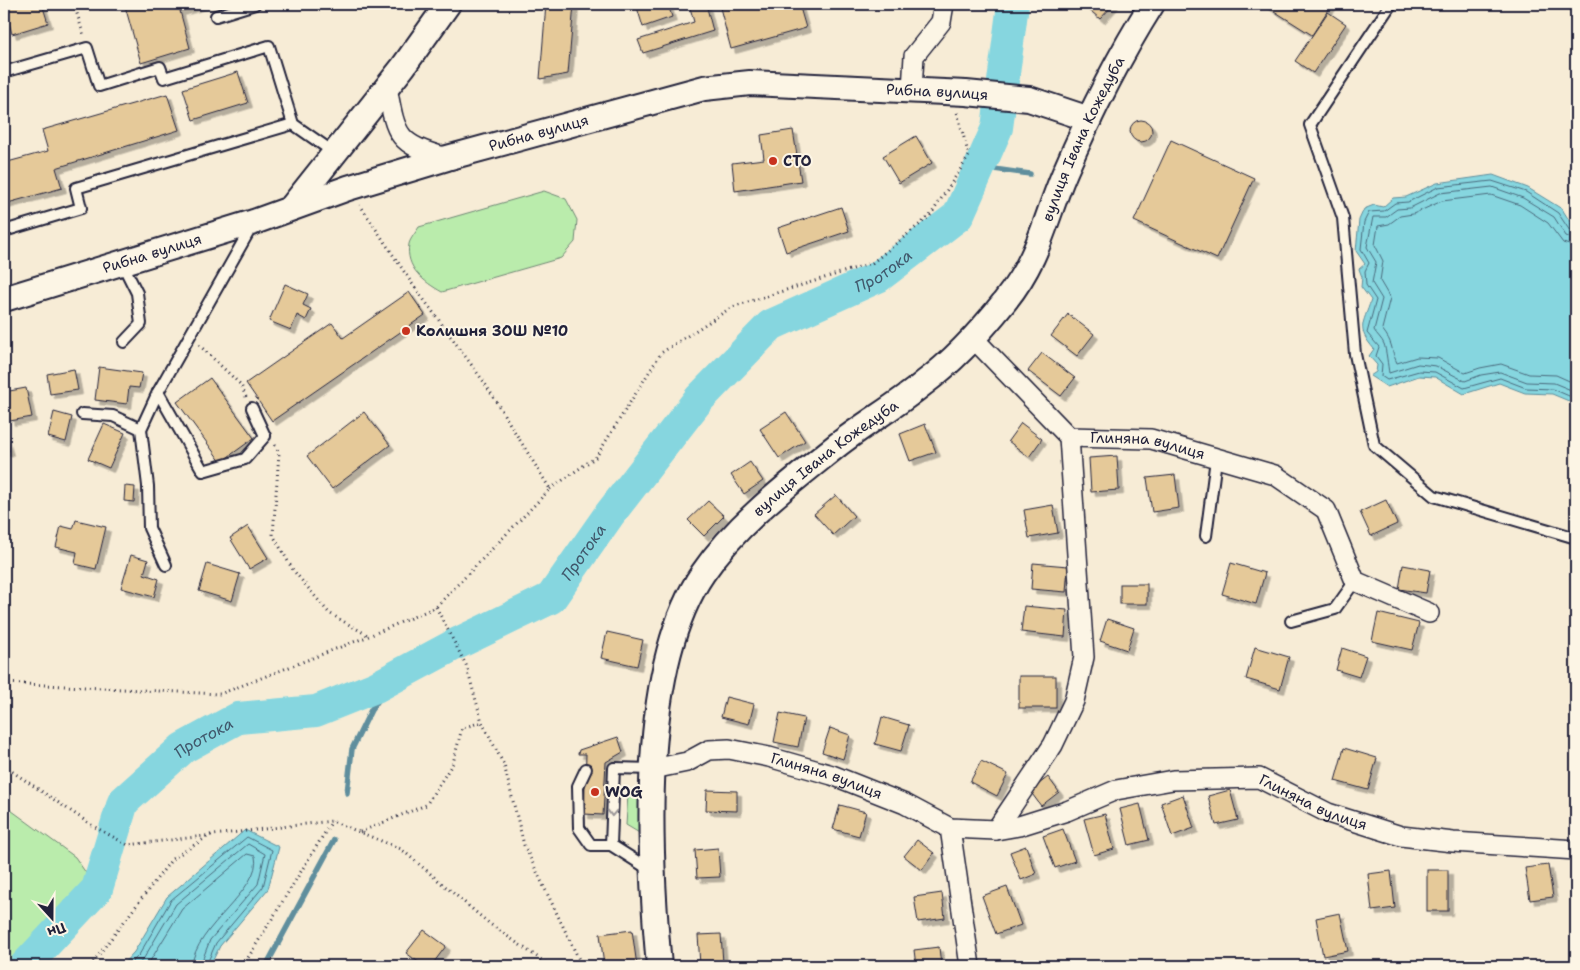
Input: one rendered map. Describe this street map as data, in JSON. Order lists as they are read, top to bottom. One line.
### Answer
{"streets":{"street":["Рибна вулиця","вулиця Івана Кожедуба","Глиняна вулиця"]},"crossings":[["Рибна вулиця","вулиця Івана Кожедуба"],["вулиця Івана Кожедуба","Глиняна вулиця"]],"water":["Протока"],"places":["СТО","Колишня ЗОШ №10","WOG"],"north":"bottom"}
